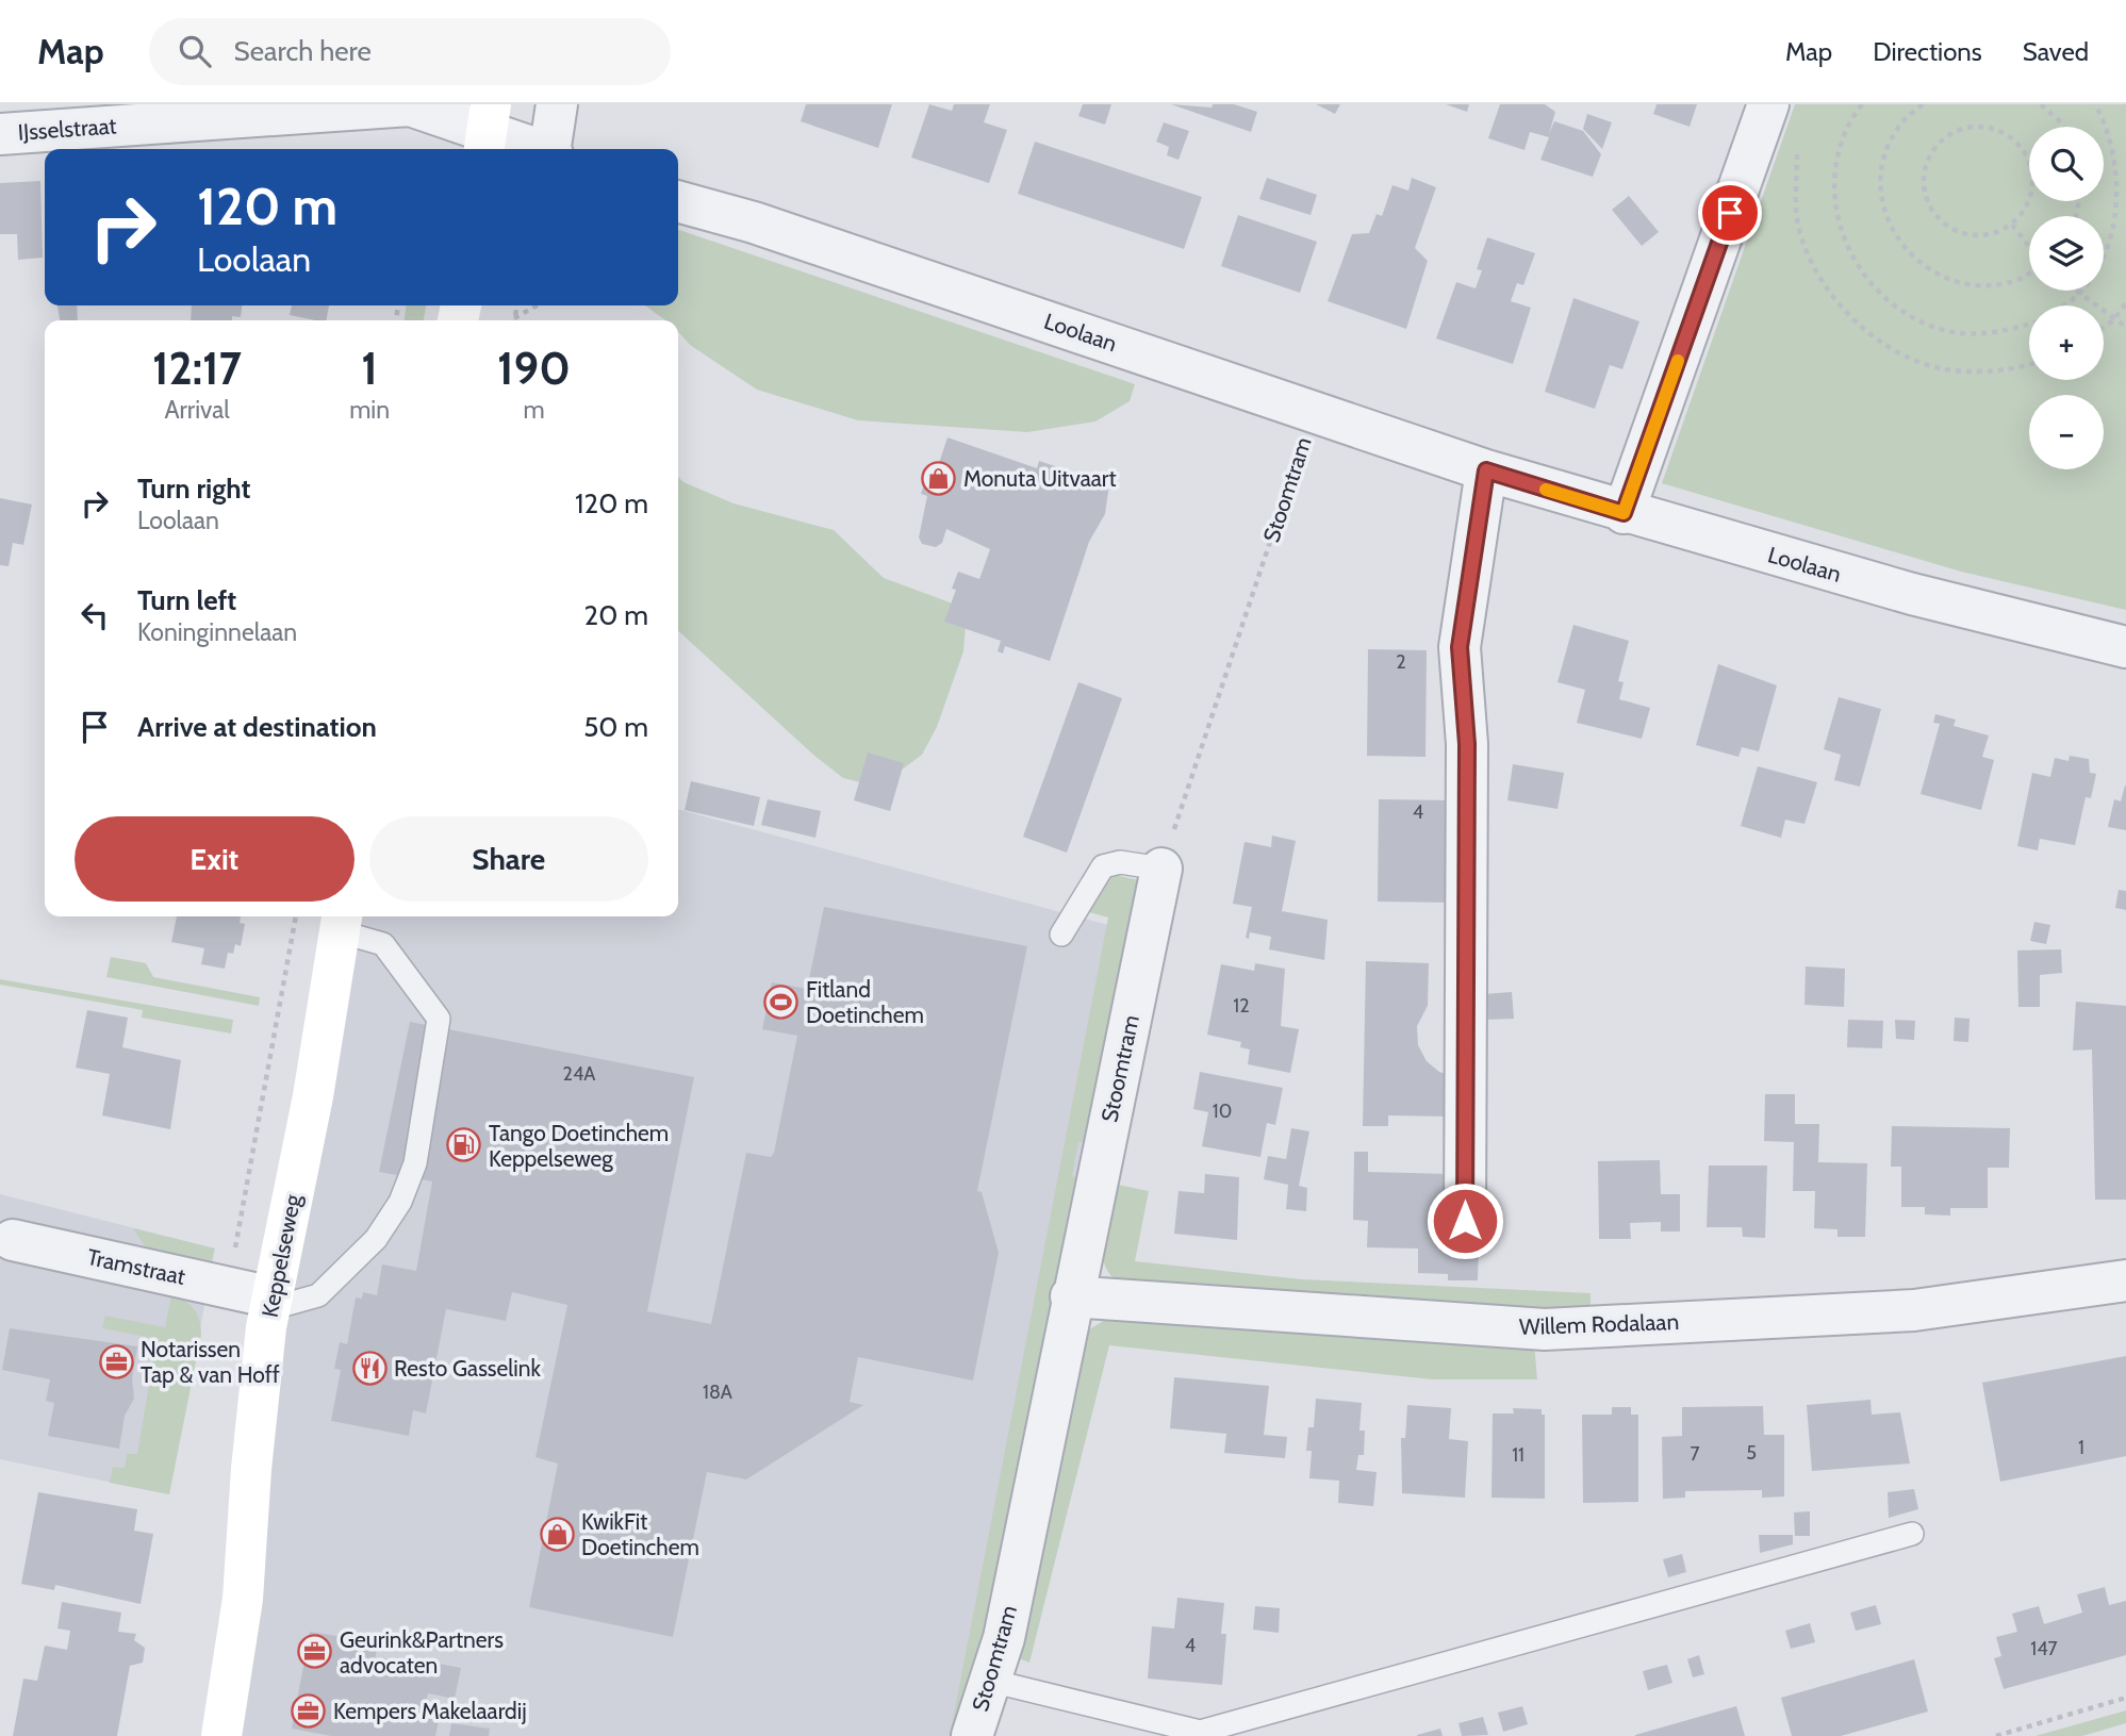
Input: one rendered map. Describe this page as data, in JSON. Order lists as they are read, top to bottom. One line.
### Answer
{"streets":{"main road":["Keppelseweg"],"street":["IJsselstraat","Loolaan","Stoomtram","Tramstraat","Willem Rodalaan"]},"crossings":[["Loolaan","Stoomtram"],["Stoomtram","Willem Rodalaan"],["Keppelseweg","Tramstraat"]],"places":{"shop":["Monuta Uitvaart","KwikFit Doetinchem"],"sports":["Fitland Doetinchem"],"fuel station":["Tango Doetinchem Keppelseweg"],"office":["Notarissen Tap & van Hoff","Geurink&Partners advocaten","Kempers Makelaardij"],"restaurant":["Resto Gasselink"]},"house_numbers":["2","4","12","24A","10","18A","1","5","7","11","4","147"],"page":{"header":"Map","search":"Search here","nav":["Map","Directions","Saved"],"map_buttons":["+","−"],"turn":["120 m","Loolaan"],"eta":["12:17","Arrival","1","min","190","m"],"list":[{"name":"Turn right","note":"Loolaan","value":"120 m"},{"name":"Turn left","note":"Koninginnelaan","value":"20 m"},{"name":"Arrive at destination","value":"50 m"}],"buttons":["Exit","Share"]}}
